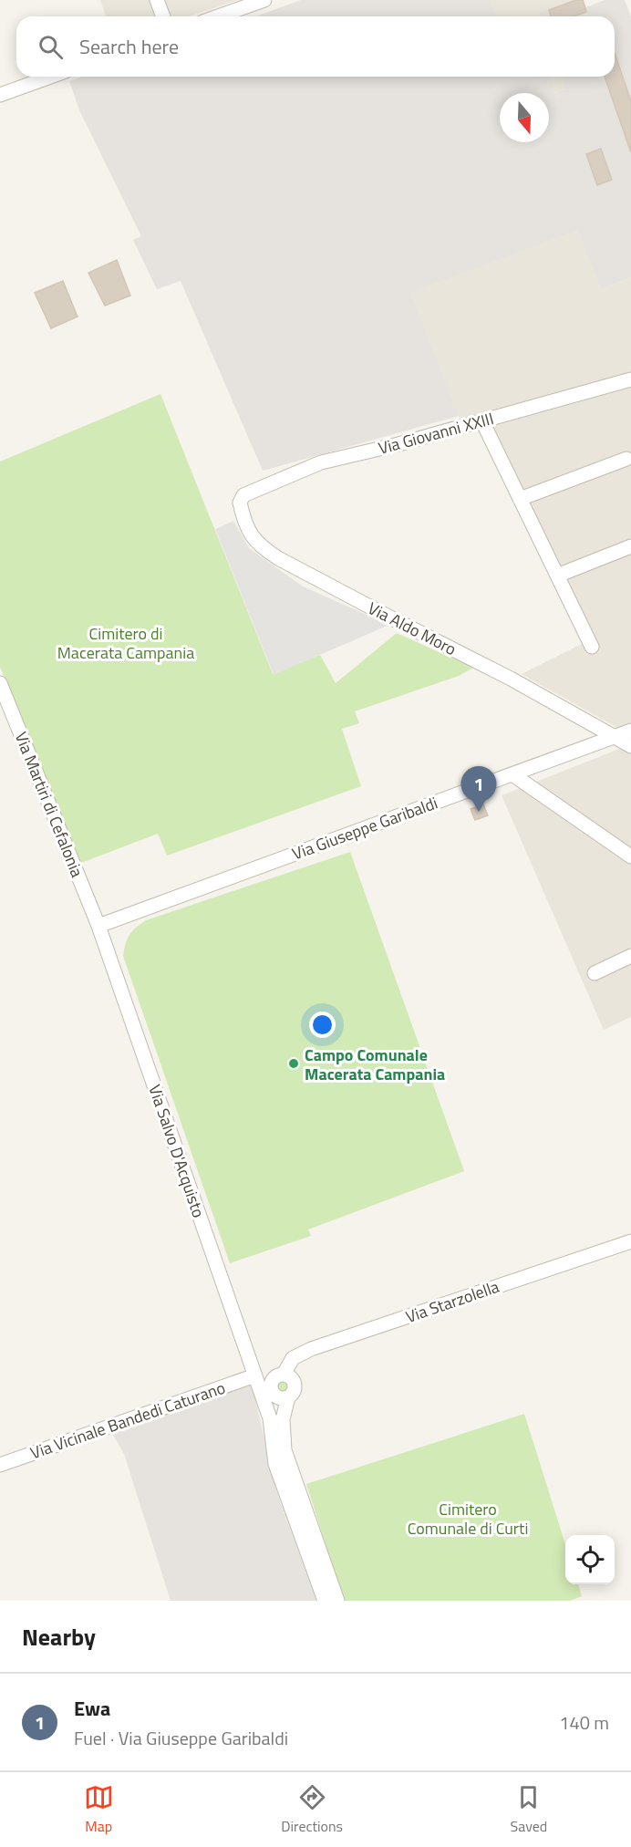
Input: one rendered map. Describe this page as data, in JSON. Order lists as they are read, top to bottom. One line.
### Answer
{"streets":{"street":["Via Giovanni XXIII","Via Aldo Moro","Via Martiri di Cefalonia","Via Giuseppe Garibaldi","Via Salvo D'Acquisto","Via Starzolella","Via Vicinale Bandedi Caturano"]},"crossings":[["Via Giovanni XXIII","Via Aldo Moro"],["Via Aldo Moro","Via Giuseppe Garibaldi"],["Via Martiri di Cefalonia","Via Giuseppe Garibaldi"],["Via Martiri di Cefalonia","Via Salvo D'Acquisto"],["Via Giuseppe Garibaldi","Via Salvo D'Acquisto"],["Via Salvo D'Acquisto","Via Starzolella"],["Via Salvo D'Acquisto","Via Vicinale Bandedi Caturano"]],"parks":["Cimitero di Macerata Campania","Cimitero Comunale di Curti"],"places":["Campo Comunale Macerata Campania"],"north":"bottom","page":{"search":"Search here","pins":"1","heading":"Nearby","list":[{"mark":"1","name":"Ewa","note":"Fuel · Via Giuseppe Garibaldi","value":"140 m"}],"nav":["Map","Directions","Saved"]}}
